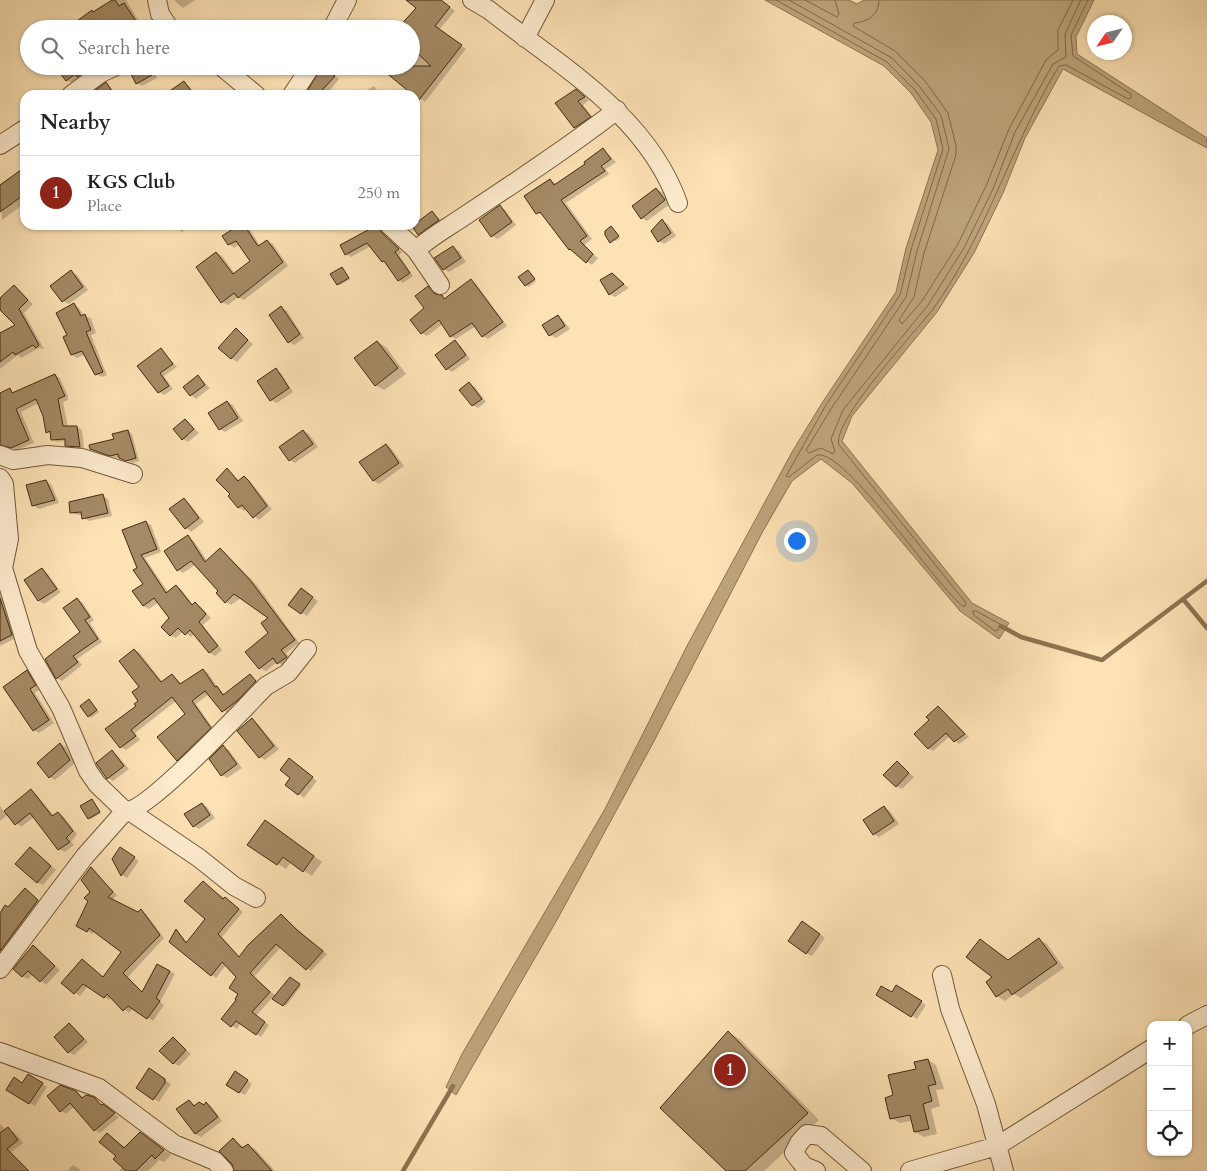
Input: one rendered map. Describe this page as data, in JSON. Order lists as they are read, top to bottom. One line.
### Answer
{"north":"bottom left","page":{"search":"Search here","heading":"Nearby","list":[{"mark":"1","name":"KGS Club","note":"Place","value":"250 m"}],"map_buttons":["+","−"],"pins":"1"}}
